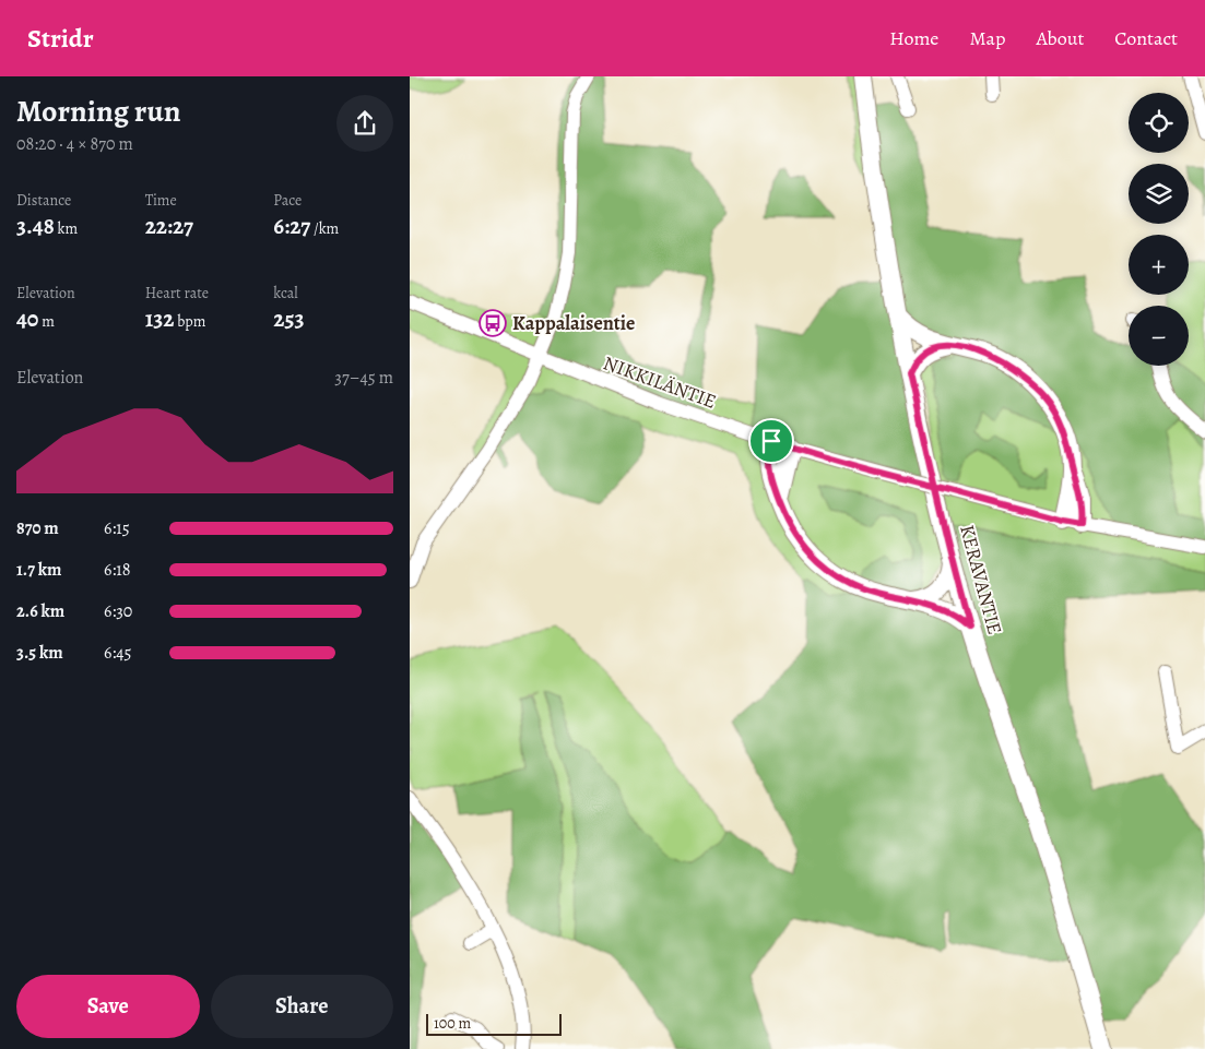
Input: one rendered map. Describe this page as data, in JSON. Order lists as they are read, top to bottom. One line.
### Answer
{"streets":{"main road":["KERAVANTIE"],"street":["NIKKILÄNTIE"]},"places":{"bus stop":["Kappalaisentie"]},"scale_bar":"100 m","page":{"header":"Stridr","nav":["Home","Map","About","Contact"],"heading":["Morning run","08:20 · 4 × 870 m"],"map_buttons":["+","−"],"stats":[["Distance","3.48 km"],["Time","22:27"],["Pace","6:27 /km"],["Elevation","40 m"],["Heart rate","132 bpm"],["kcal","253"]],"chart":["Elevation","37–45 m"],"list":[{"name":"870 m","note":"6:15"},{"name":"1.7 km","note":"6:18"},{"name":"2.6 km","note":"6:30"},{"name":"3.5 km","note":"6:45"}],"buttons":["Save","Share"],"scale":"100 m"}}
